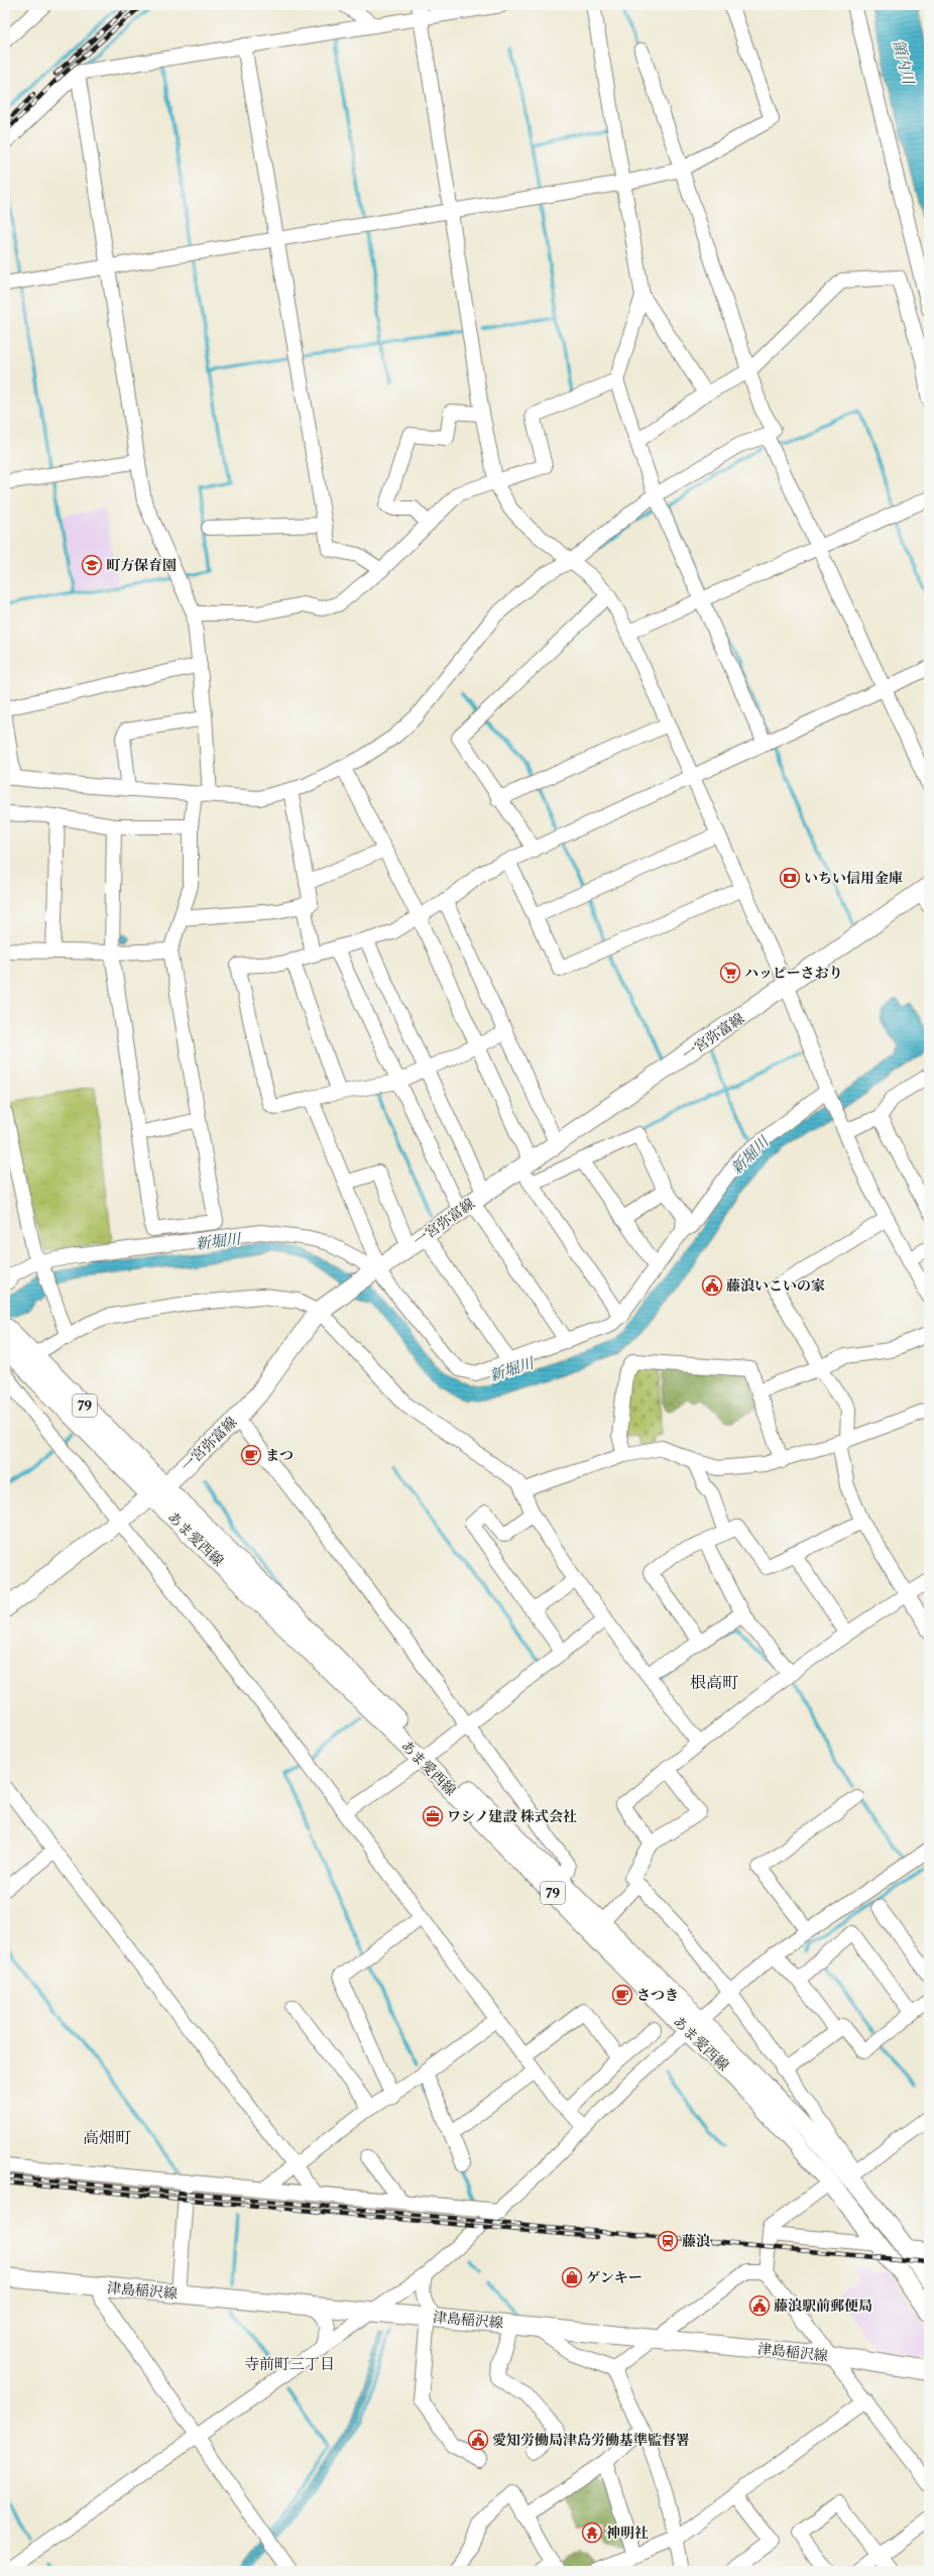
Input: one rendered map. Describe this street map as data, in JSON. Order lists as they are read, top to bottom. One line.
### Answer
{"streets":{"main road":["一宮弥富線","79","あま愛西線","津島稲沢線"]},"crossings":[["一宮弥富線","あま愛西線"]],"districts":["根高町","高畑町","寺前町三丁目"],"water":["領内川","新堀川"],"places":{"school or university":["町方保育園"],"bank":["いちい信用金庫"],"supermarket":["ハッピーさおり"],"public building":["藤浪いこいの家","藤浪駅前郵便局","愛知労働局津島労働基準監督署"],"cafe":["まつ","さつき"],"office":["ワシノ建設 株式会社"],"station":["藤浪"],"shop":["ゲンキー"],"temple":["神明社"]}}
